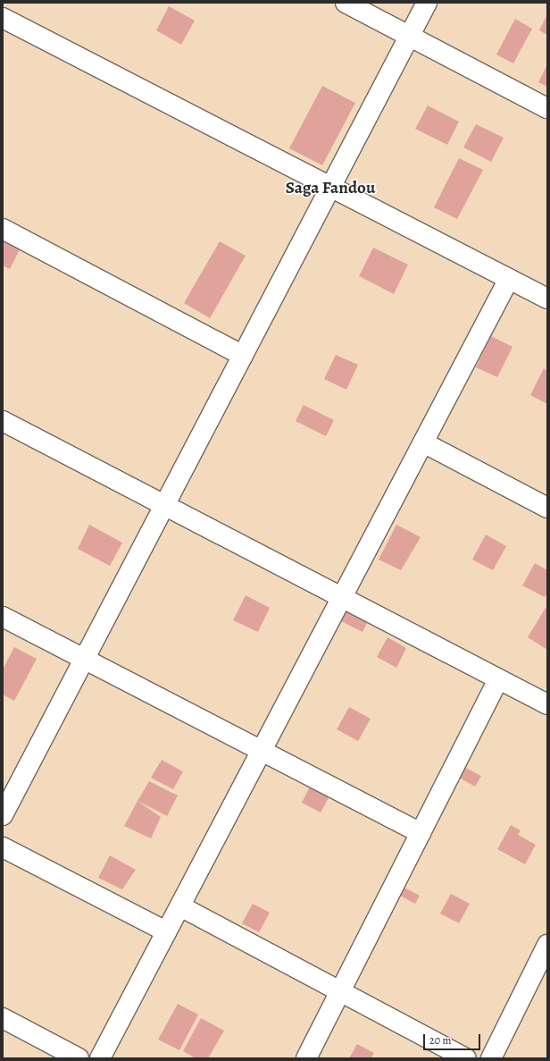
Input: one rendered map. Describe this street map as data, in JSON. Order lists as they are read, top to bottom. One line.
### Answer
{"districts":["Saga Fandou"],"scale_bar":"20 m"}
